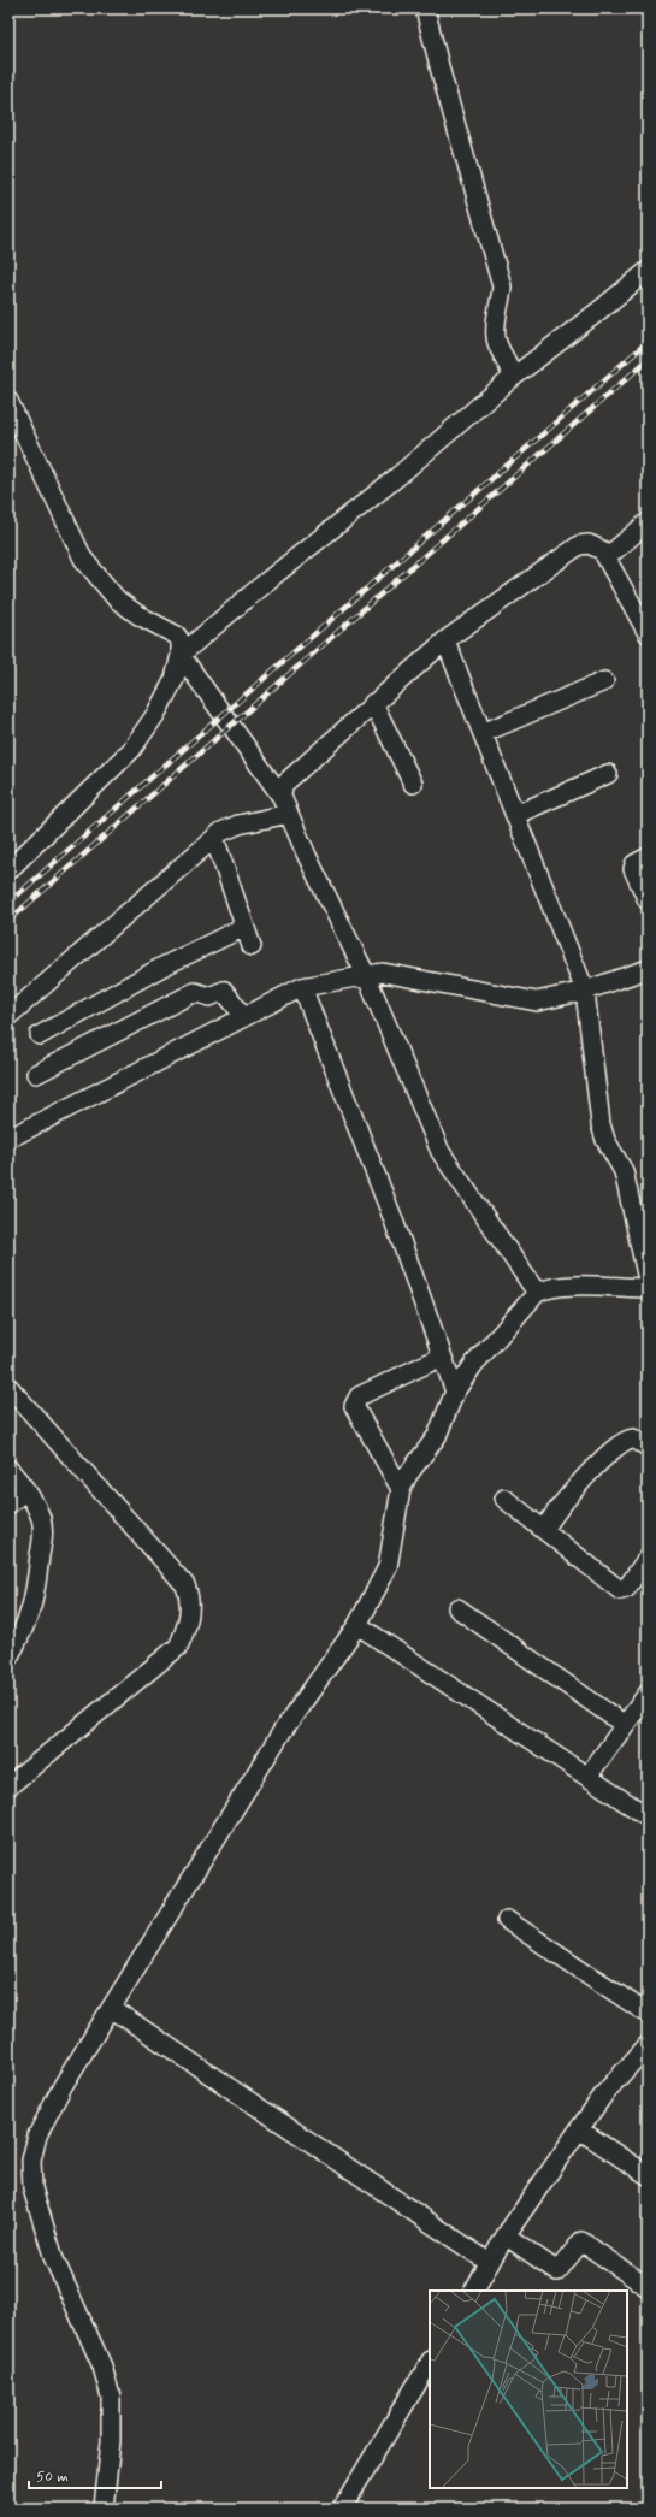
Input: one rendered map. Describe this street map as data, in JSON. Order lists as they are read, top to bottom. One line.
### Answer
{"scale_bar":"50 m"}
